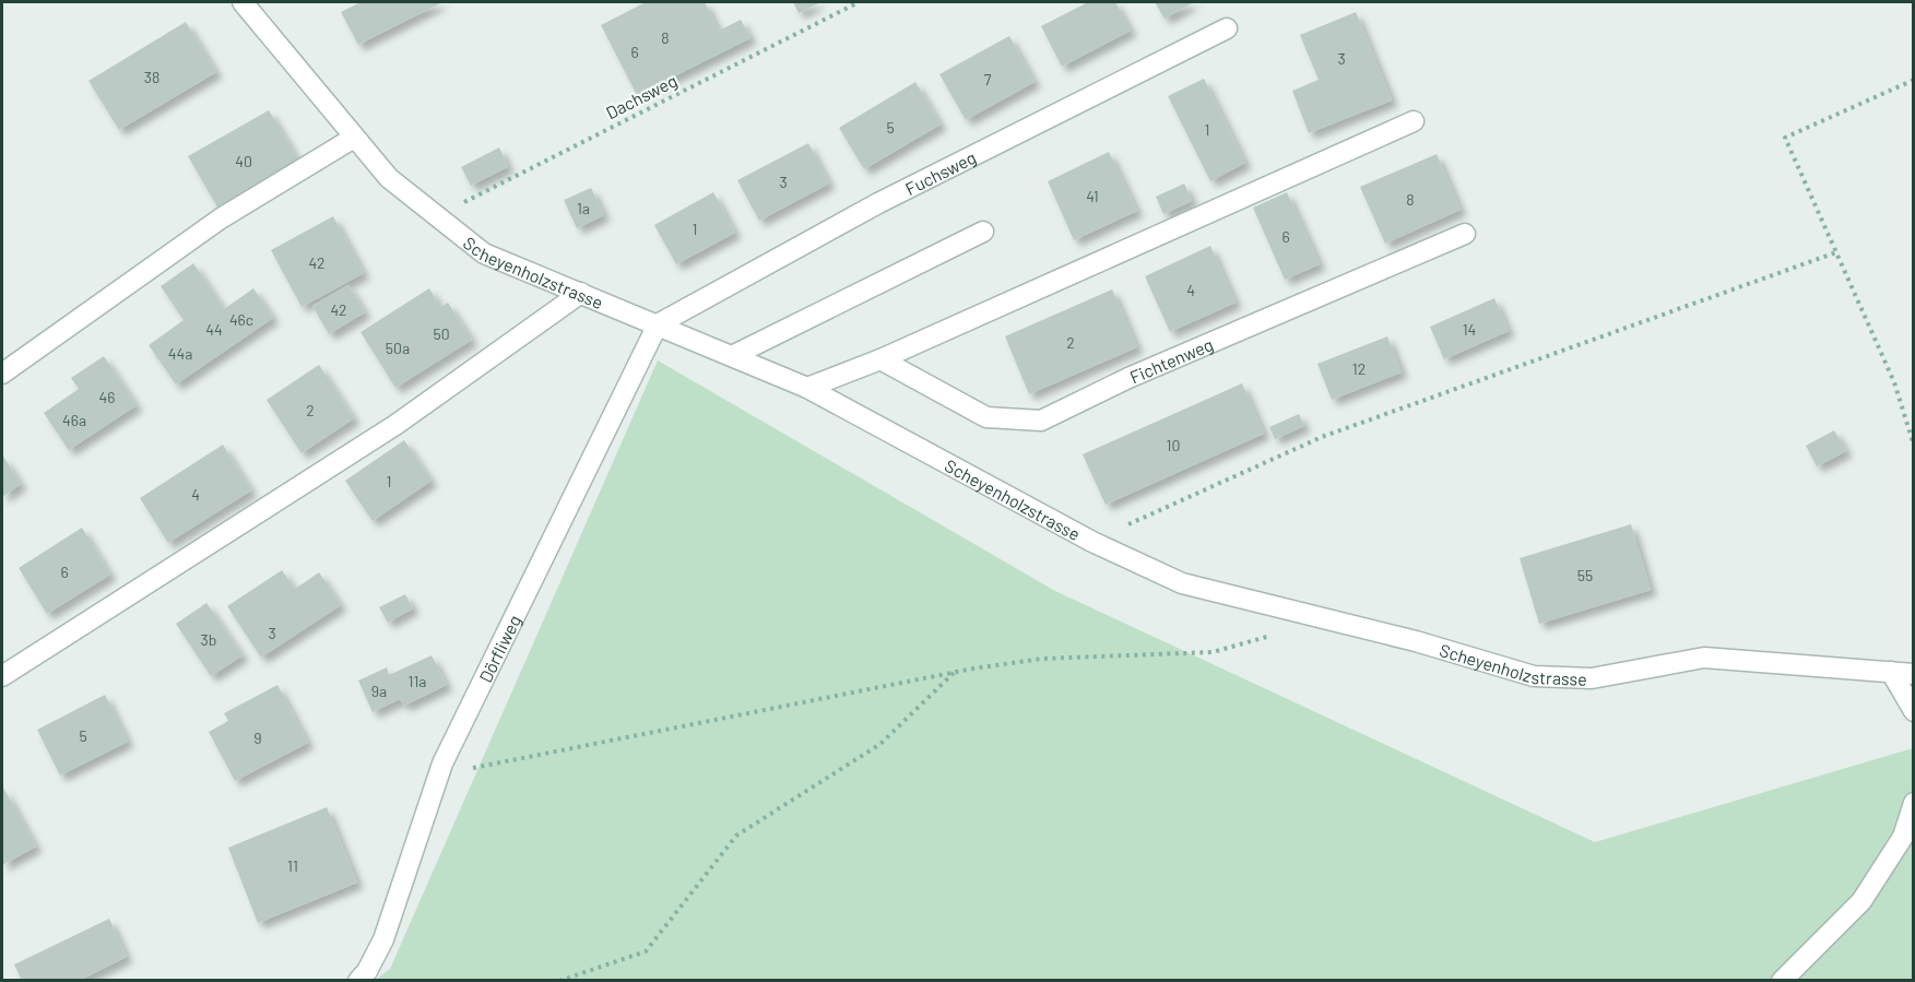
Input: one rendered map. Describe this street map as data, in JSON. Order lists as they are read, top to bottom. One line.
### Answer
{"streets":{"street":["Fuchsweg","Scheyenholzstrasse","Fichtenweg","Dörfliweg"],"path":["Dachsweg"]},"crossings":[["Dachsweg","Scheyenholzstrasse"],["Fuchsweg","Scheyenholzstrasse"],["Fuchsweg","Dörfliweg"],["Scheyenholzstrasse","Dörfliweg"]],"house_numbers":["8","6","3","38","7","5","1","40","3","41","8","1a","1","6","42","4","42","46c","44","14","50","2","50a","44a","12","46","2","46a","10","1","4","6","55","3","3b","11a","9a","5","9","11"]}
